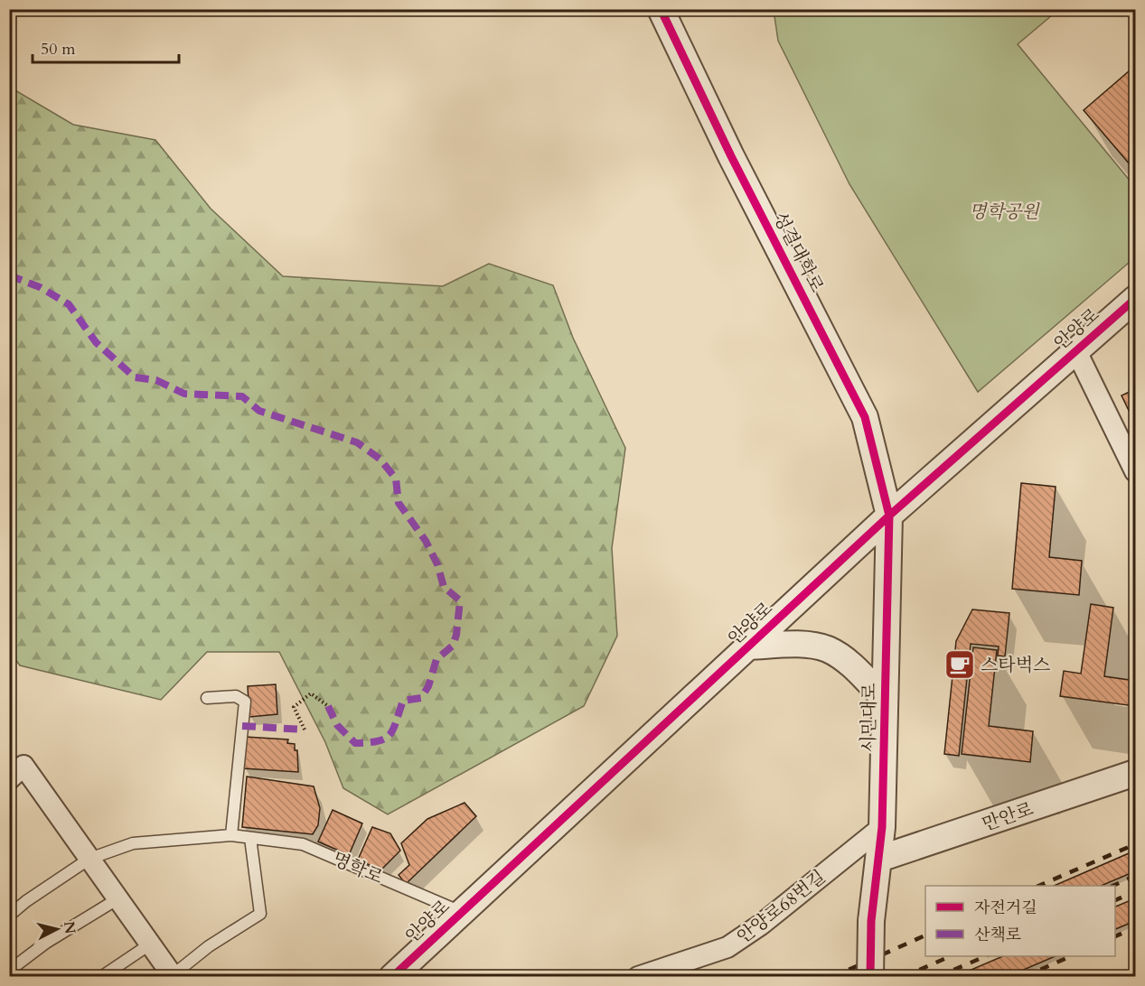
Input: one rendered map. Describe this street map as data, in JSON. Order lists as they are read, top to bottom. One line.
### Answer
{"streets":{"street":["성결대학로","안양로","시민대로","만안로","안양로68번길"],"lane":["명학로"]},"crossings":[["성결대학로","안양로"],["성결대학로","시민대로"],["안양로","시민대로"],["안양로","명학로"],["시민대로","만안로"],["시민대로","안양로68번길"]],"parks":["명학공원"],"places":{"cafe":["스타벅스"]},"legend":["자전거길","산책로"],"scale_bar":"50 m","north":"right"}
